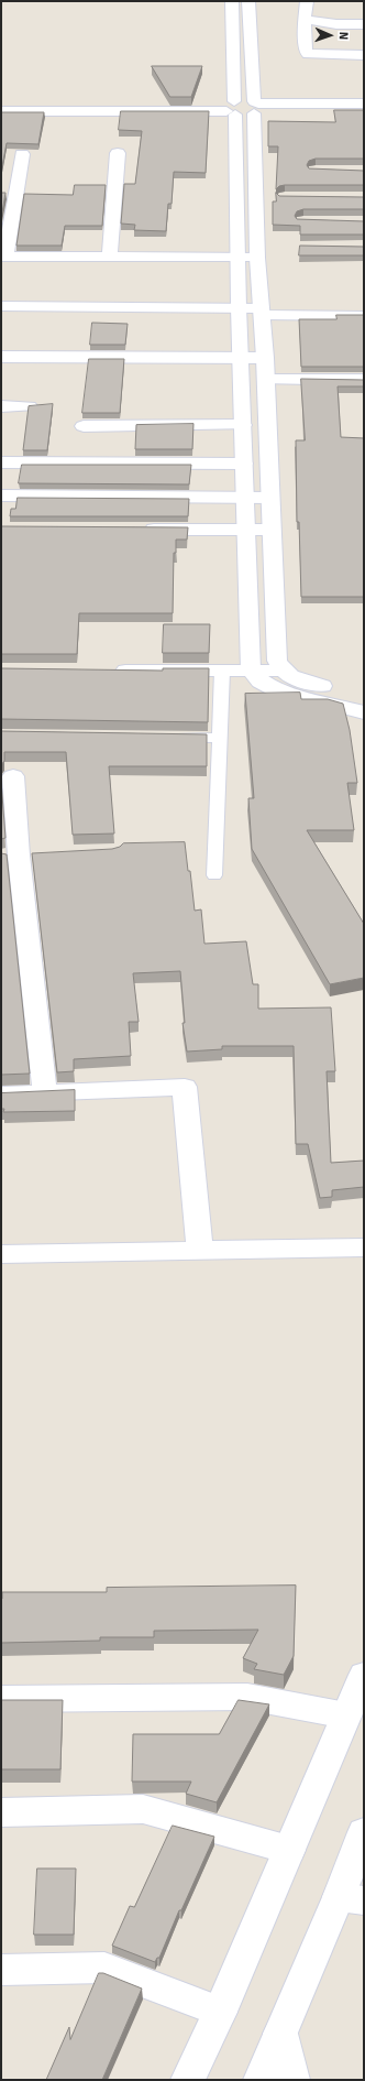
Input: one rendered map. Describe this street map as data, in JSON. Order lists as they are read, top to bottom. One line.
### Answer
{"north":"right"}
